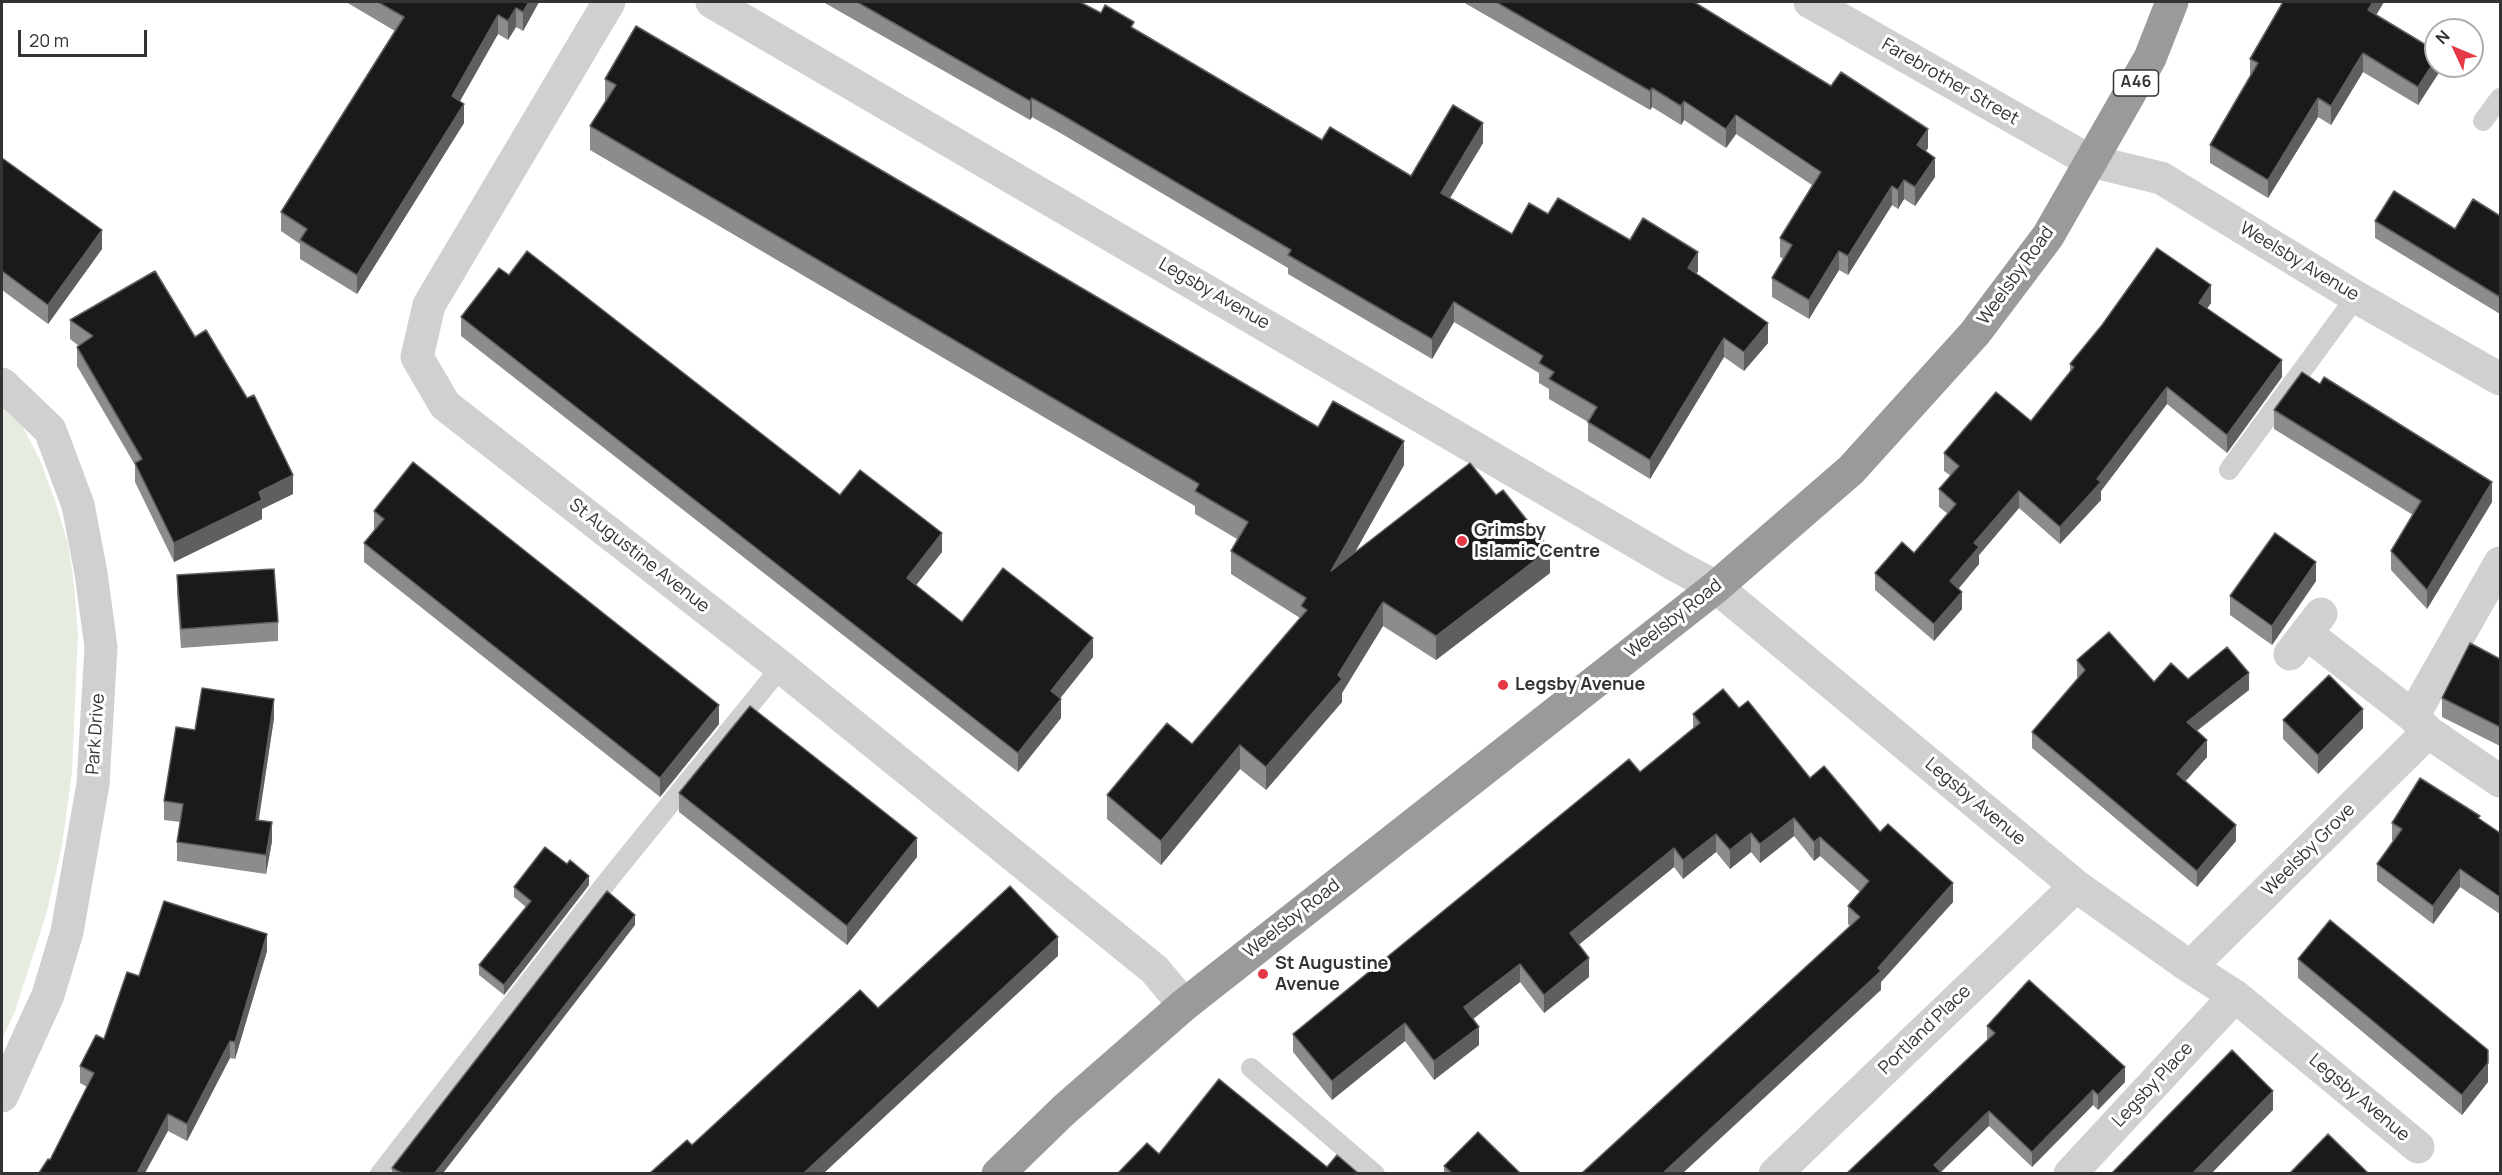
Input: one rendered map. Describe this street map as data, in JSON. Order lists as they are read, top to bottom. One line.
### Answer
{"streets":{"highway":["A46","Weelsby Road"],"street":["Farebrother Street","Weelsby Avenue","Legsby Avenue","St Augustine Avenue","Park Drive","Weelsby Grove","Portland Place","Legsby Place"]},"crossings":[["Farebrother Street","Weelsby Avenue"],["Farebrother Street","Weelsby Road"],["Weelsby Avenue","Weelsby Road"],["Weelsby Road","Legsby Avenue"],["Weelsby Road","St Augustine Avenue"],["Legsby Avenue","Weelsby Grove"],["Legsby Avenue","Portland Place"],["Legsby Avenue","Legsby Place"]],"places":["Grimsby Islamic Centre","Legsby Avenue","St Augustine Avenue"],"scale_bar":"20 m","north":"top left"}
